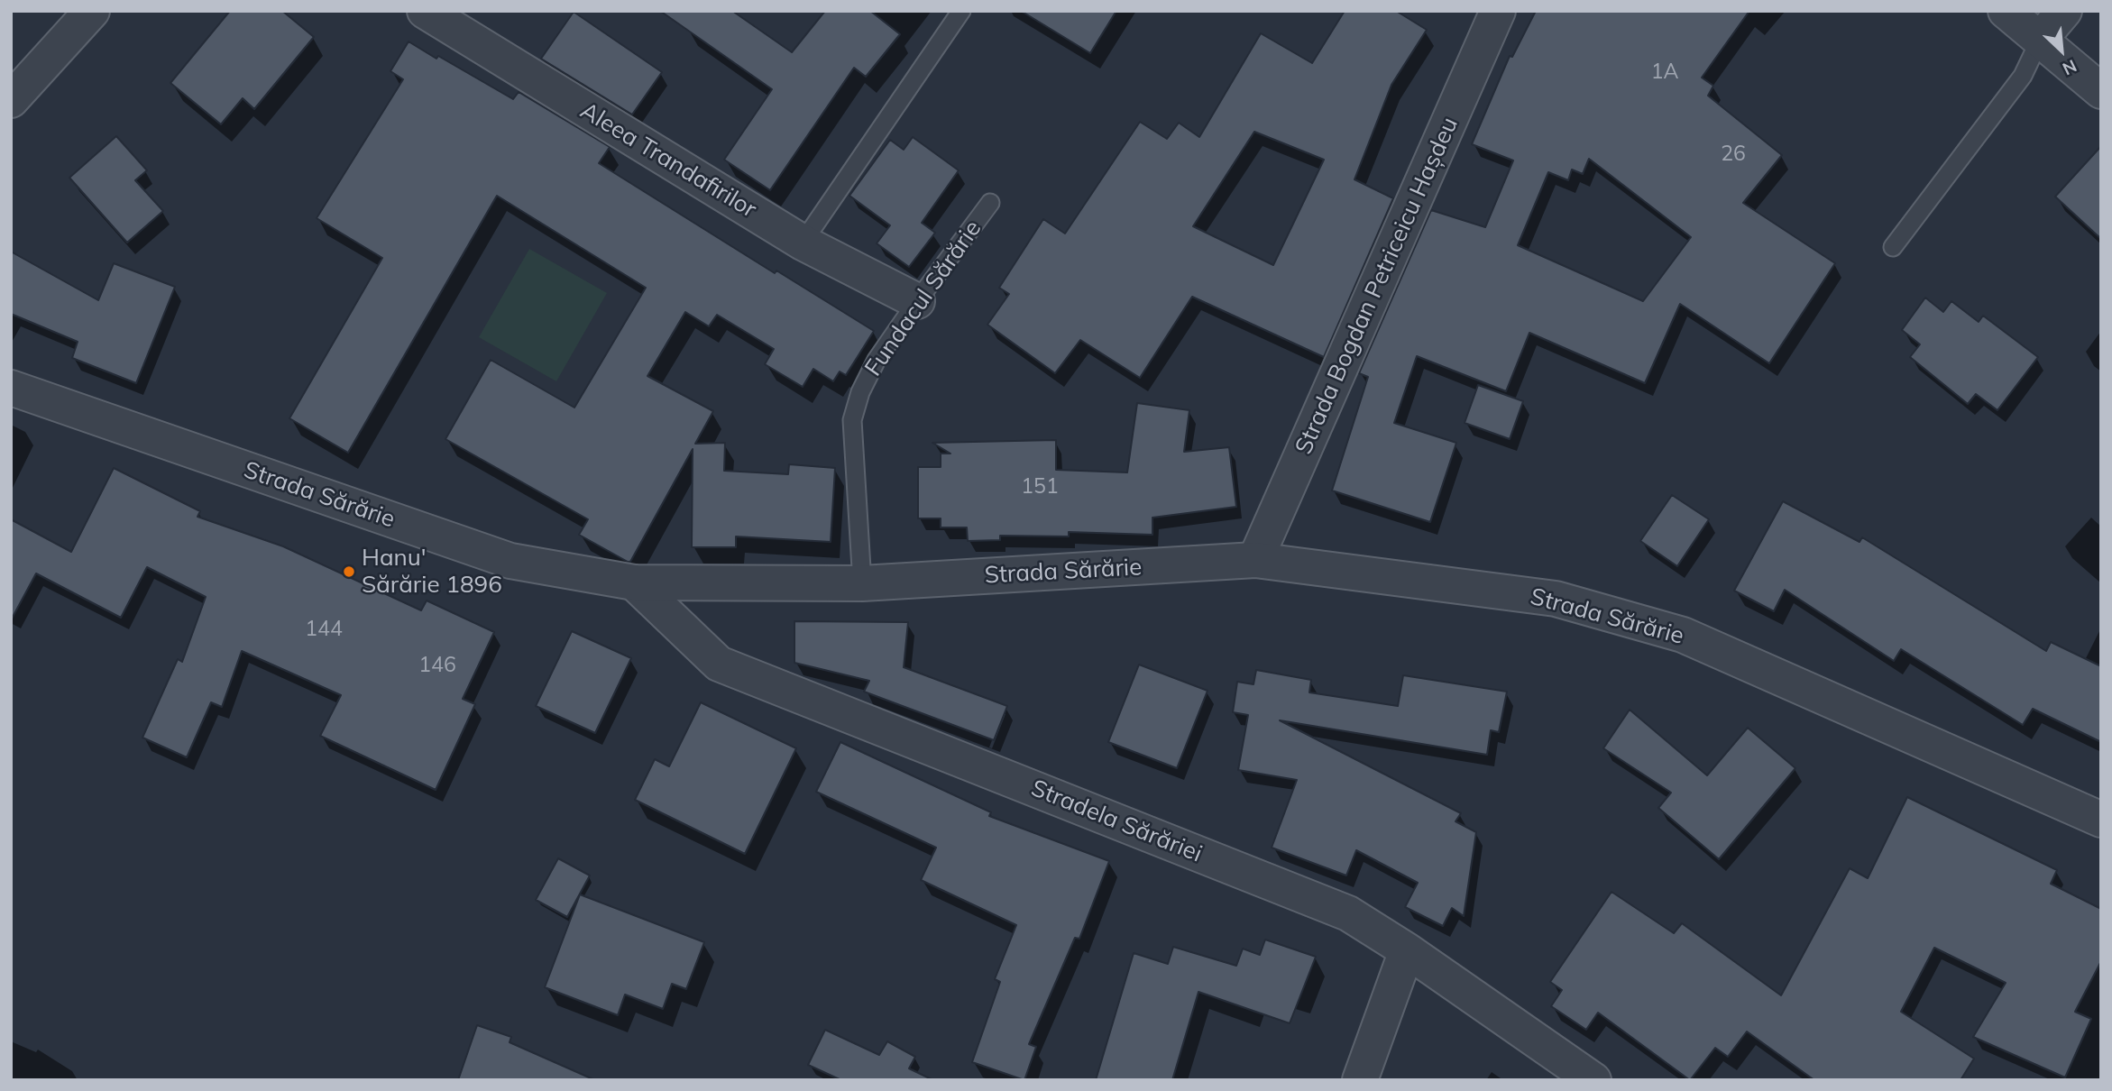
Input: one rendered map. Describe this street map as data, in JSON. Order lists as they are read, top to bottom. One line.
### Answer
{"streets":{"street":["Aleea Trandafirilor","Strada Bogdan Petriceicu Hașdeu","Strada Sărărie","Stradela Sărăriei"],"lane":["Fundacul Sărărie"]},"crossings":[["Aleea Trandafirilor","Fundacul Sărărie"],["Strada Bogdan Petriceicu Hașdeu","Strada Sărărie"],["Fundacul Sărărie","Strada Sărărie"],["Strada Sărărie","Stradela Sărăriei"]],"places":["Hanu' Sărărie 1896"],"house_numbers":["1A","26","151","144","146"],"north":"bottom right"}
